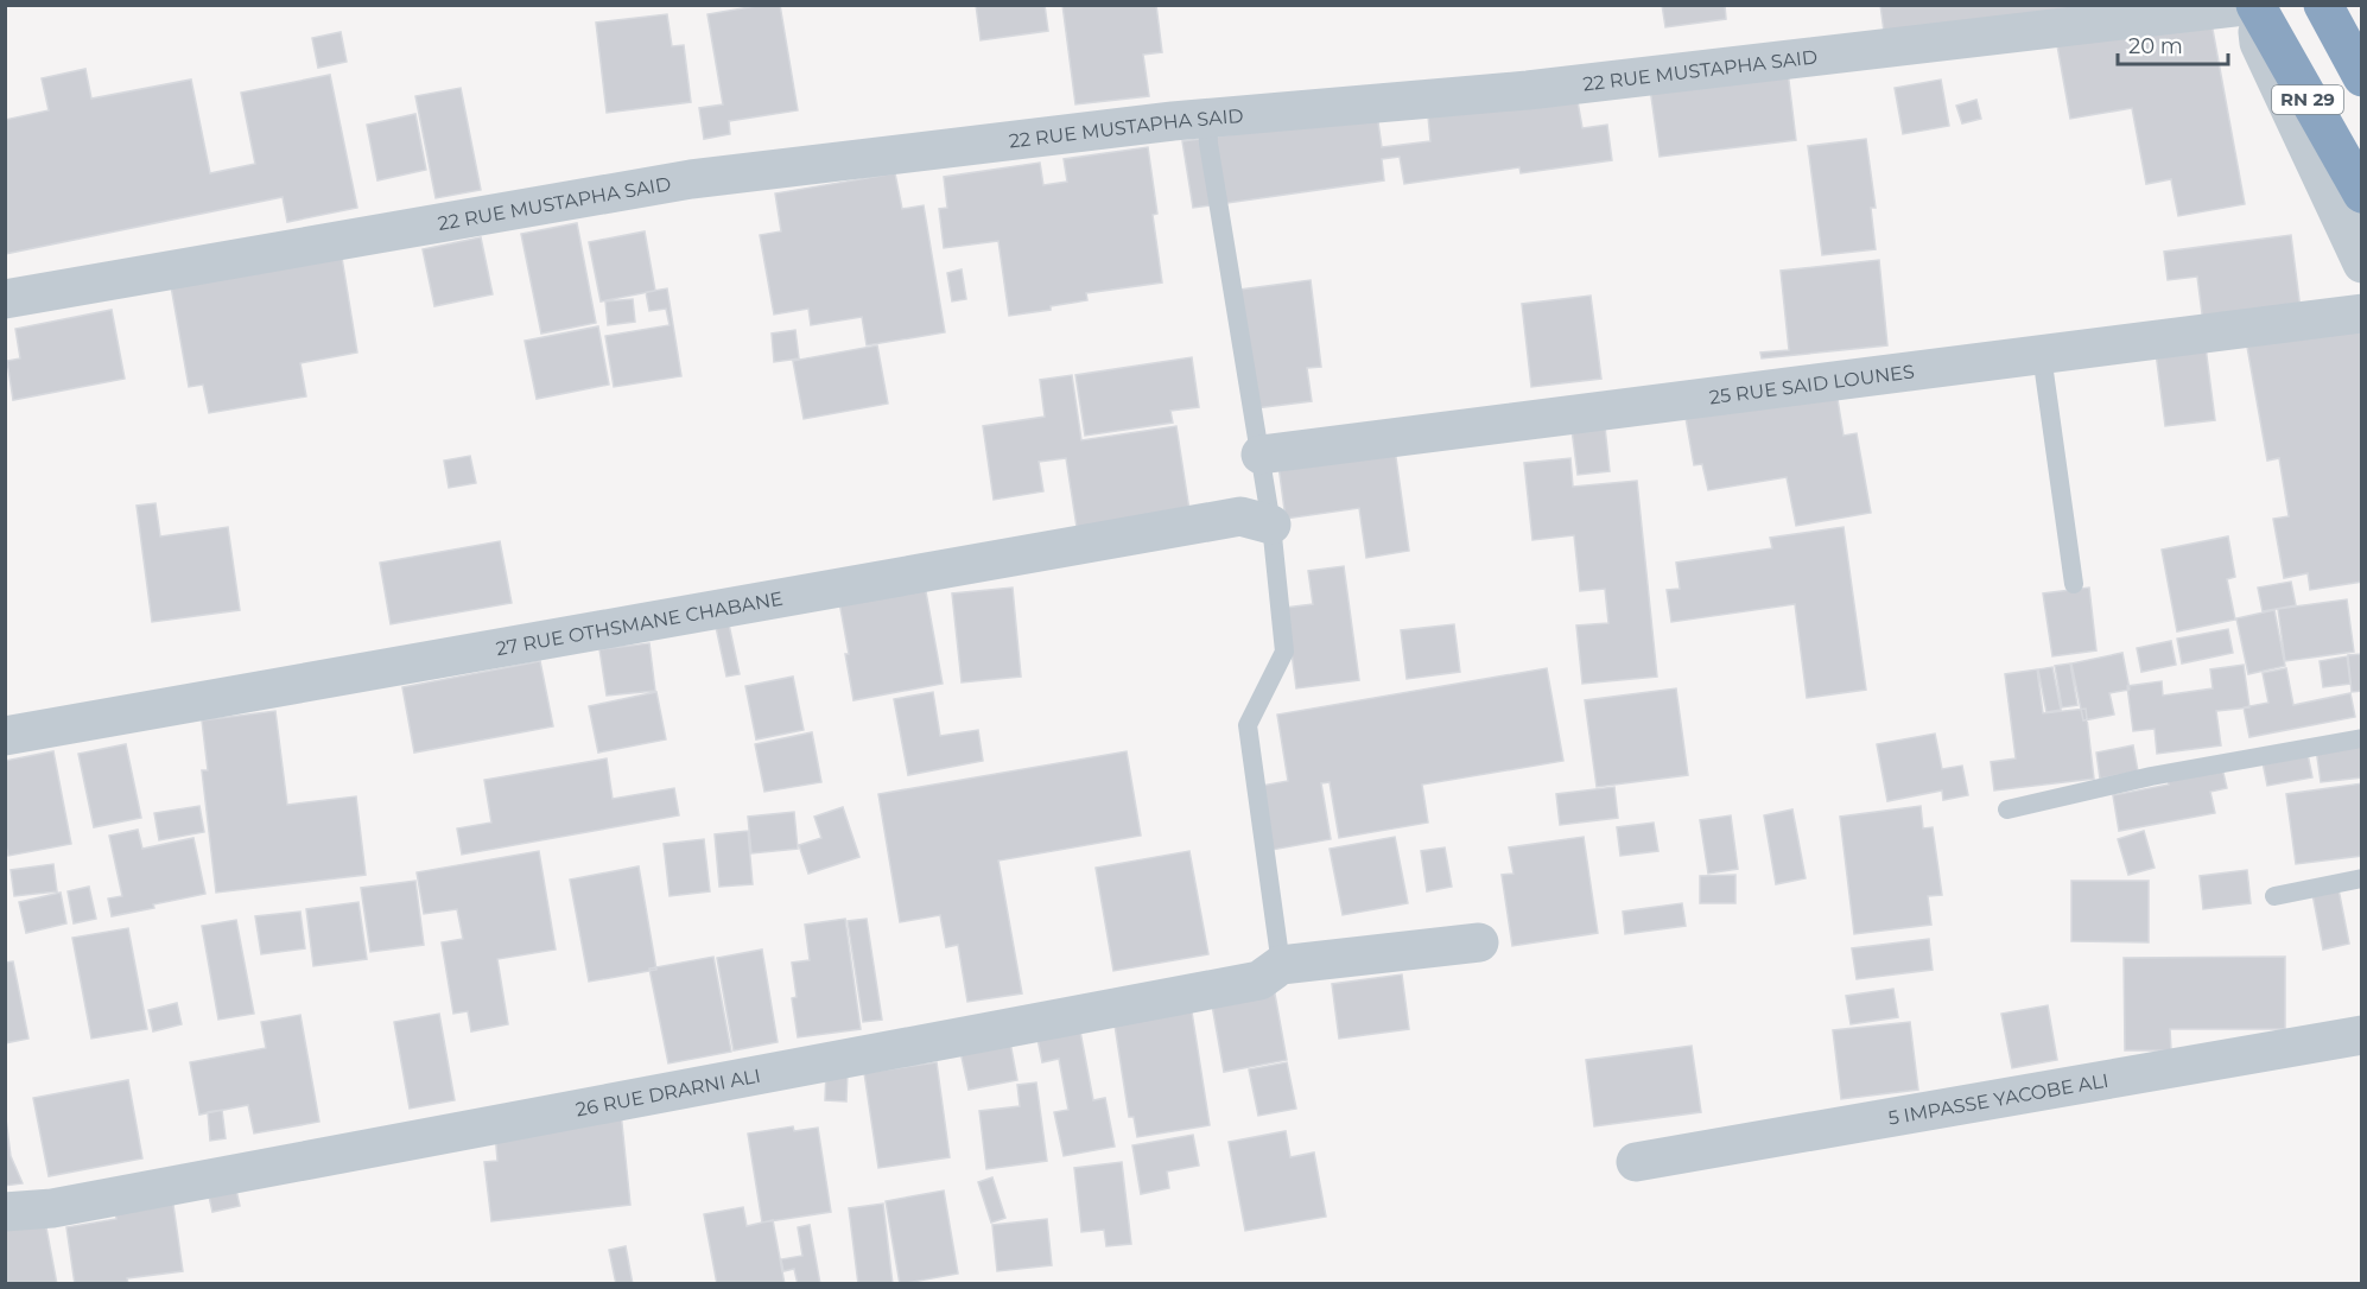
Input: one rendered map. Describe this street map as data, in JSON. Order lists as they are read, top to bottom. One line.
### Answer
{"streets":{"highway":["RN 29"],"street":["22 RUE MUSTAPHA SAID","25 RUE SAID LOUNES","27 RUE OTHSMANE CHABANE","26 RUE DRARNI ALI","5 IMPASSE YACOBE ALI"]},"crossings":[["22 RUE MUSTAPHA SAID","RN 29"]],"scale_bar":"20 m"}
